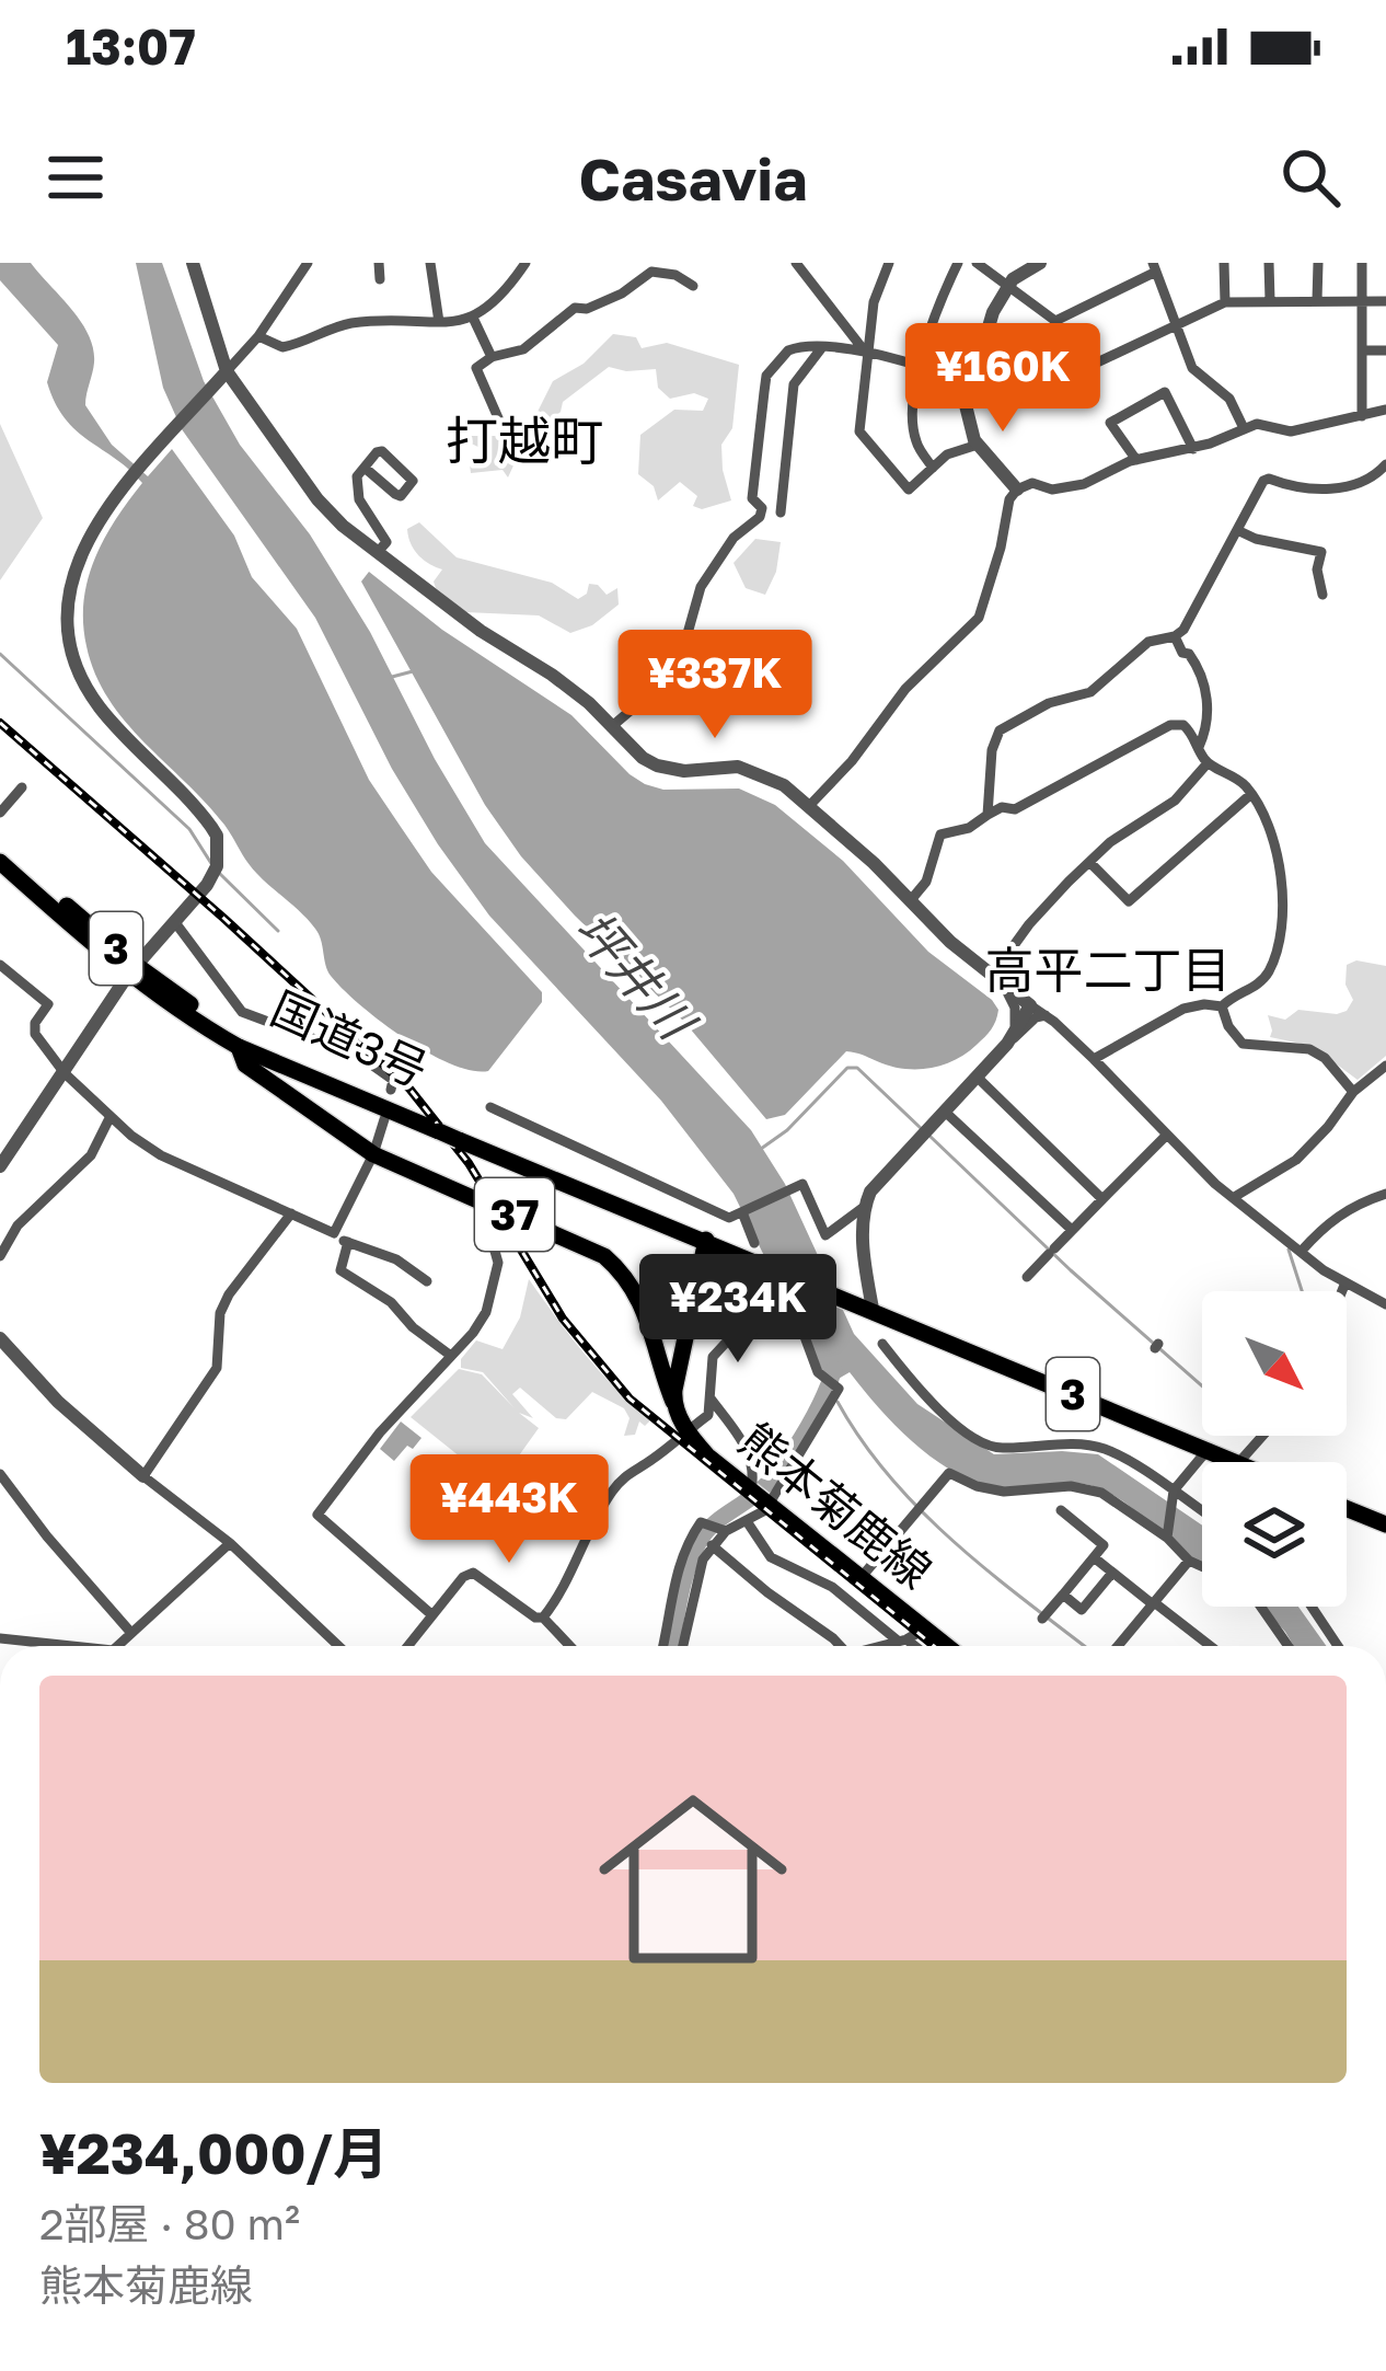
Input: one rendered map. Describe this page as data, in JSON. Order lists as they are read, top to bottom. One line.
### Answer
{"streets":{"main road":["3","国道3号","37","熊本菊鹿線"]},"crossings":[["国道3号","熊本菊鹿線"]],"districts":["打越町","高平二丁目"],"water":["坪井川"],"north":"bottom right","page":{"status":"13:07","header":"Casavia","price":["¥160K","¥337K","¥234K","¥443K"],"list":[{"name":"¥234,000/月","note":"2部屋 · 80 m² · 熊本菊鹿線"}]}}
